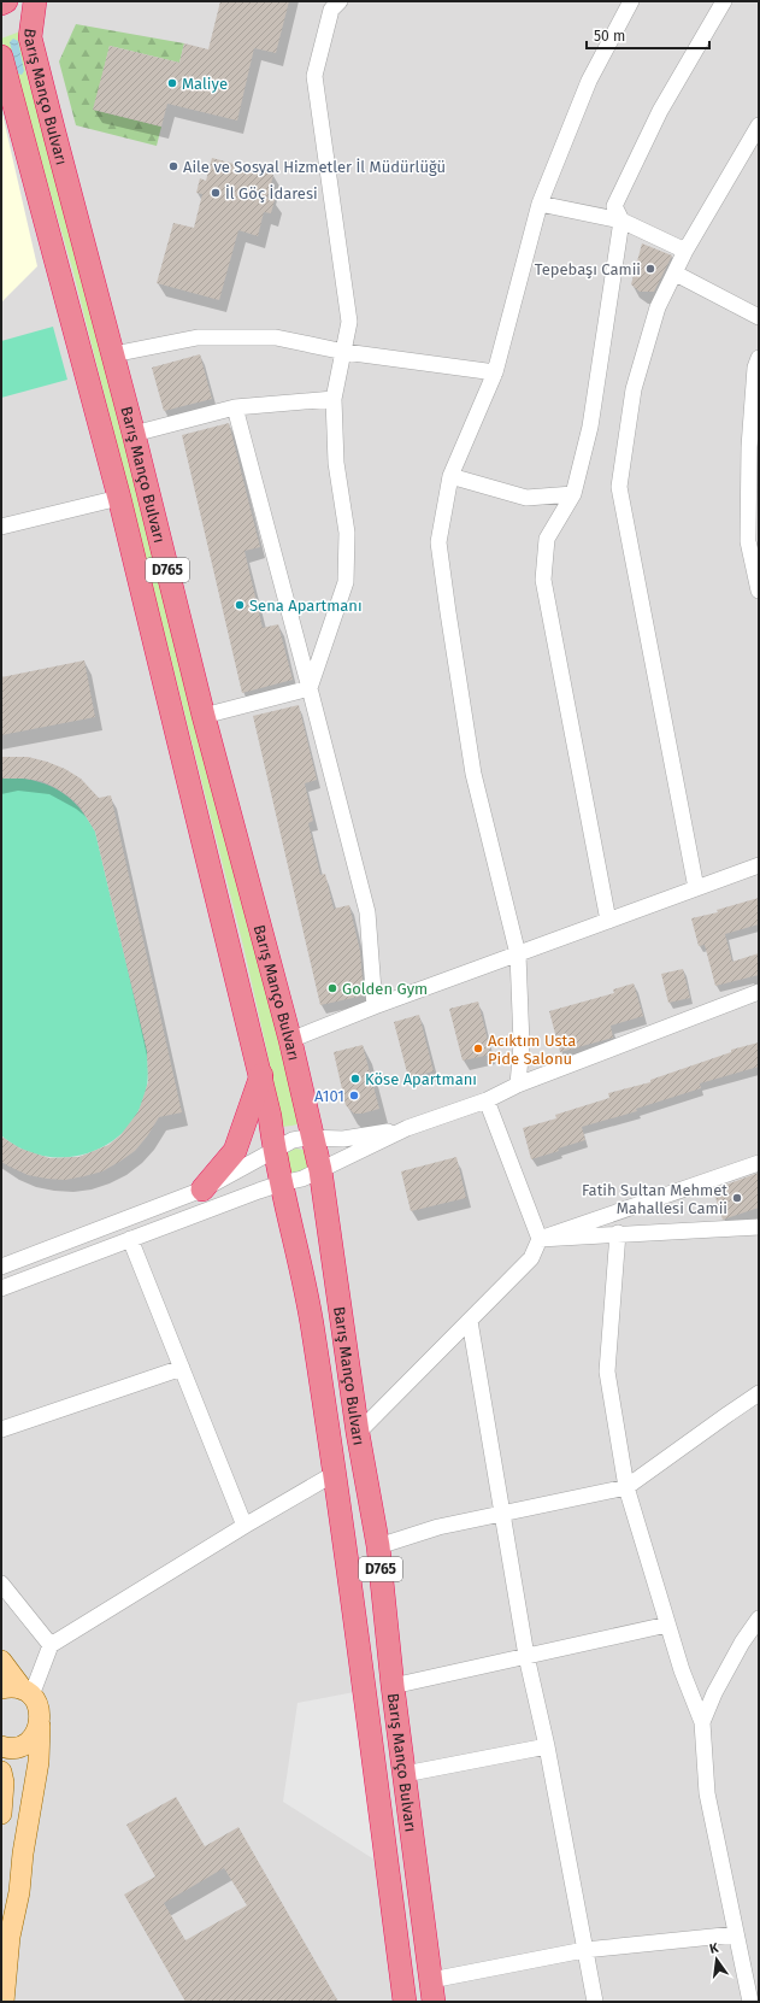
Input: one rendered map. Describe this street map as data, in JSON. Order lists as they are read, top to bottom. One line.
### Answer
{"streets":{"highway":["Barış Manço Bulvarı","D765"]},"places":["Maliye","Aile ve Sosyal Hizmetler İl Müdürlüğü","İl Göç İdaresi","Tepebaşı Camii","Sena Apartmanı","Golden Gym","Acıktım Usta Pide Salonu","Köse Apartmanı","A101","Fatih Sultan Mehmet Mahallesi Camii"],"scale_bar":"50 m","north":"top"}
